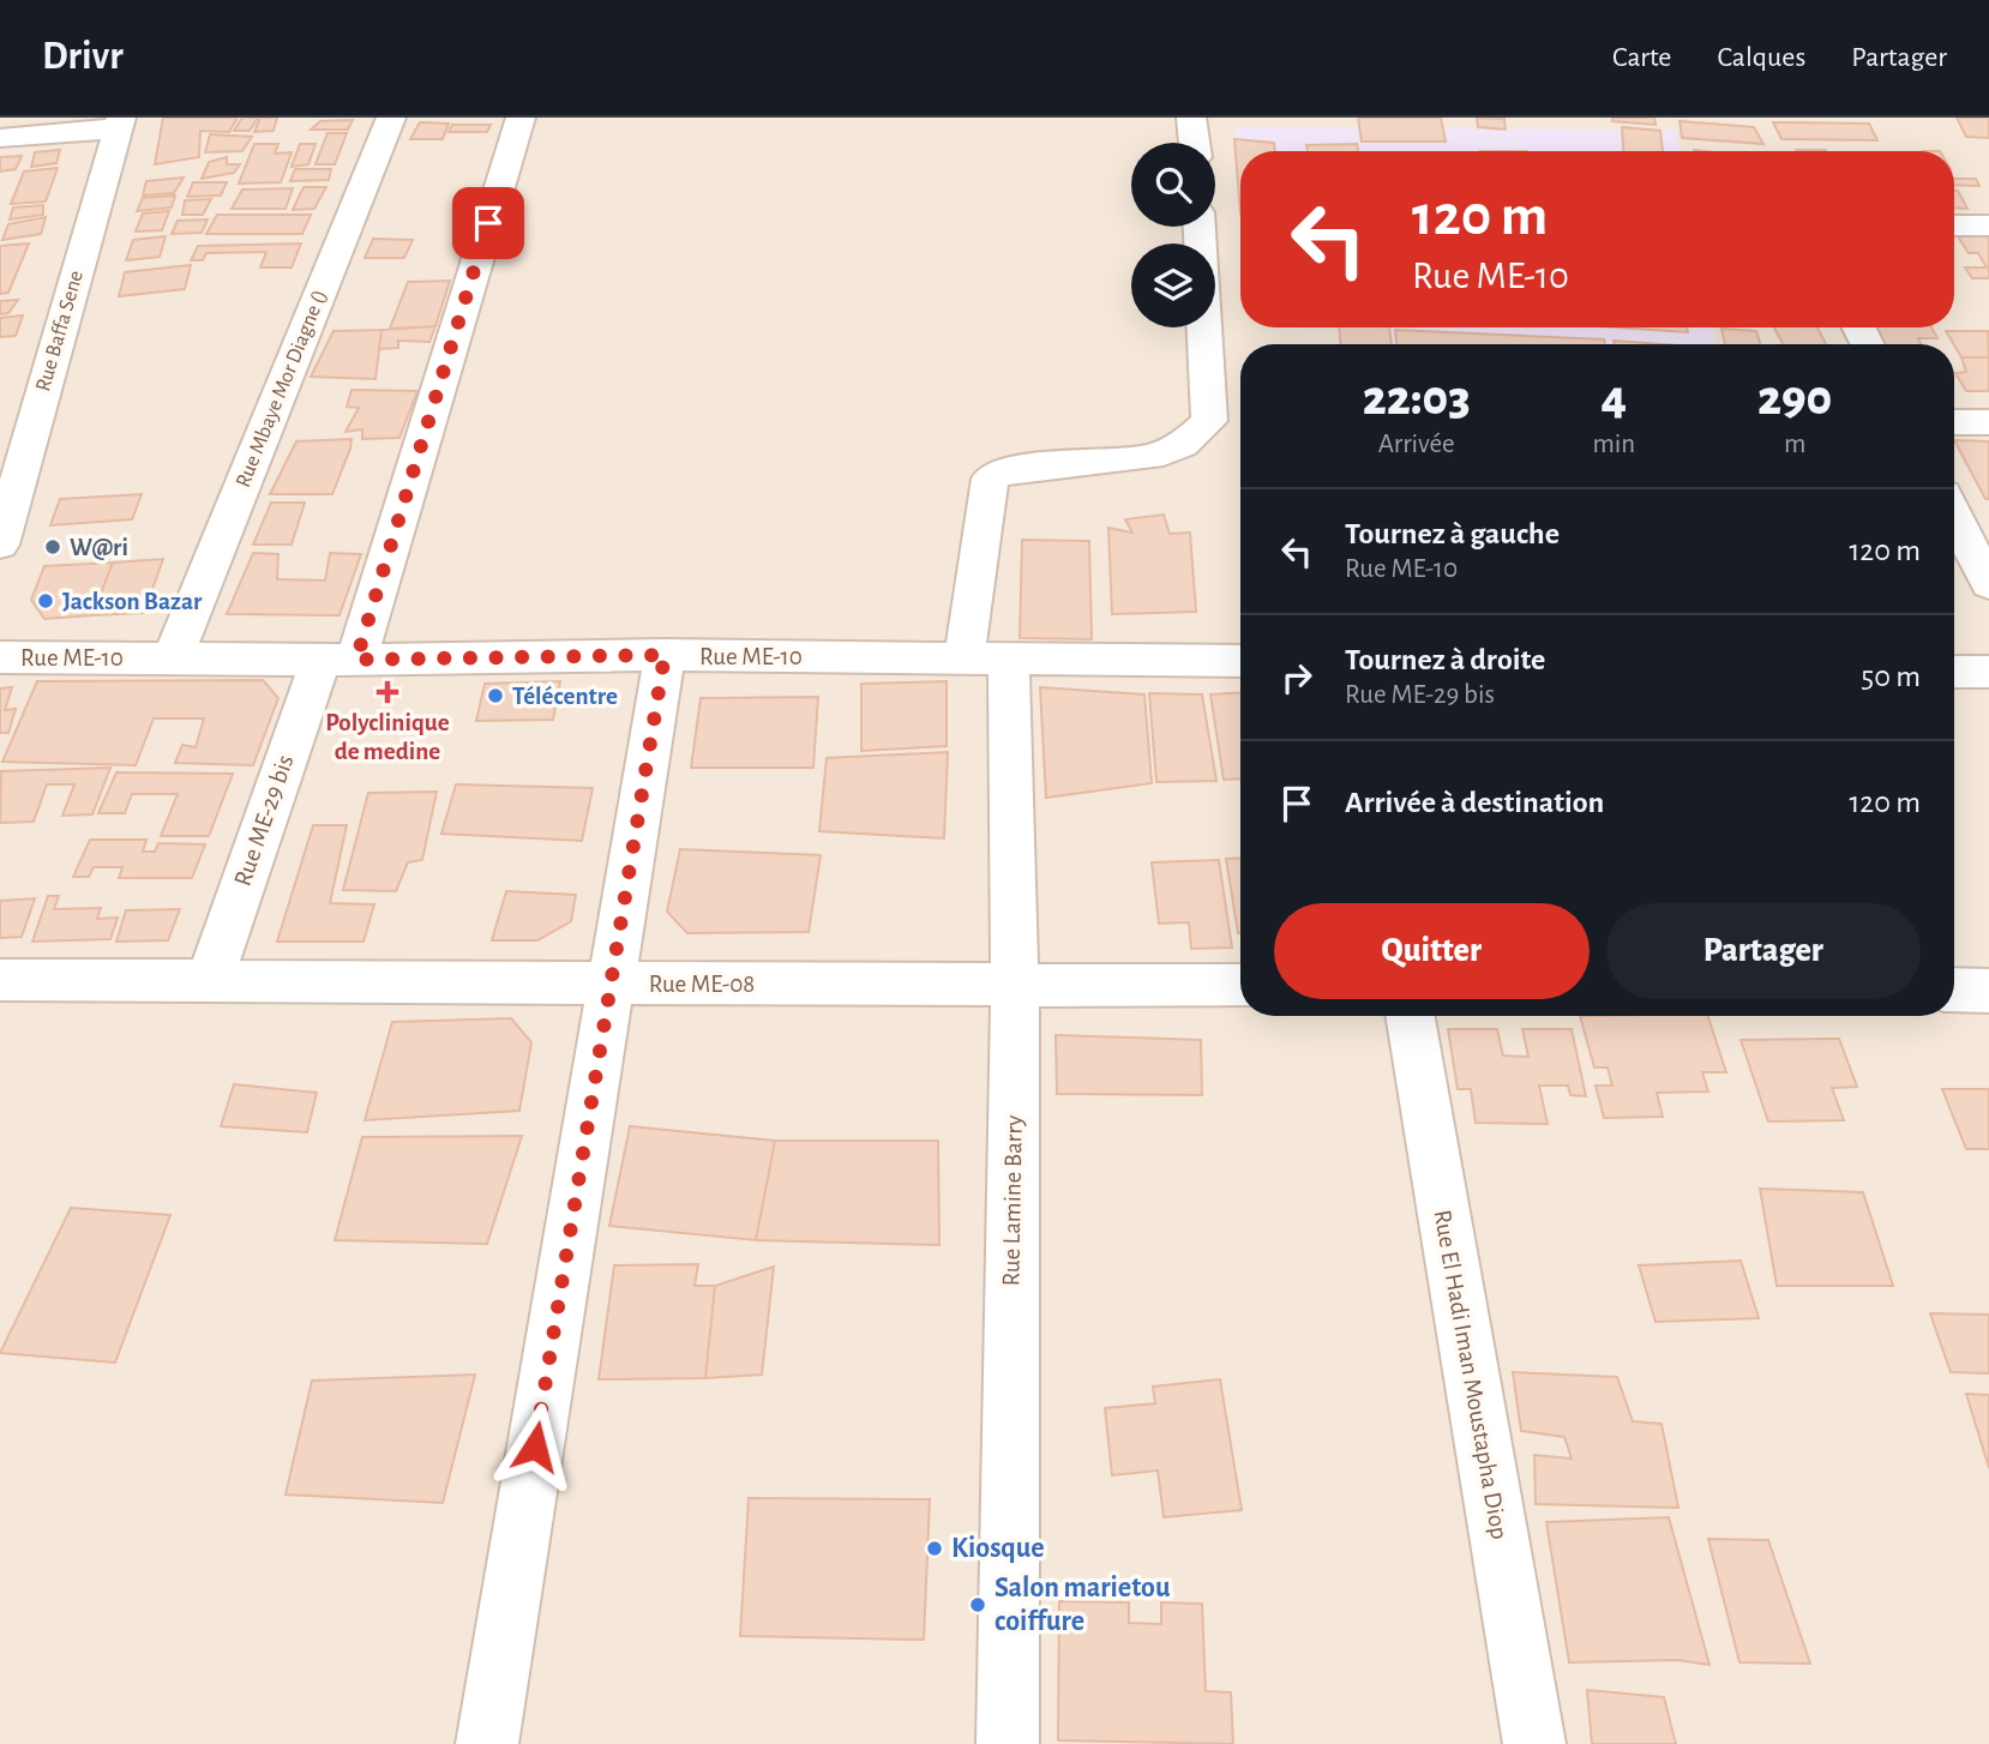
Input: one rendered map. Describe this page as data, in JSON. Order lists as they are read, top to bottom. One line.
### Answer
{"streets":{"street":["Rue Baffa Sene","Rue Mbaye Mor Diagne ()","Rue ME-10","Rue ME-29 bis","Rue ME-08","Rue Lamine Barry","Rue El Hadi Iman Moustapha Diop"]},"crossings":[["Rue Mbaye Mor Diagne ()","Rue ME-10"],["Rue ME-10","Rue ME-29 bis"],["Rue ME-10","Rue Lamine Barry"],["Rue ME-29 bis","Rue ME-08"],["Rue ME-08","Rue Lamine Barry"]],"places":{"other":["W@ri","Jackson Bazar","Télécentre","Kiosque","Salon marietou coiffure"],"health":["Polyclinique de medine"]},"page":{"header":"Drivr","nav":["Carte","Calques","Partager"],"turn":["120 m","Rue ME-10"],"eta":["22:03","Arrivée","4","min","290","m"],"list":[{"name":"Tournez à gauche","note":"Rue ME-10","value":"120 m"},{"name":"Tournez à droite","note":"Rue ME-29 bis","value":"50 m"},{"name":"Arrivée à destination","value":"120 m"}],"buttons":["Quitter","Partager"]}}
